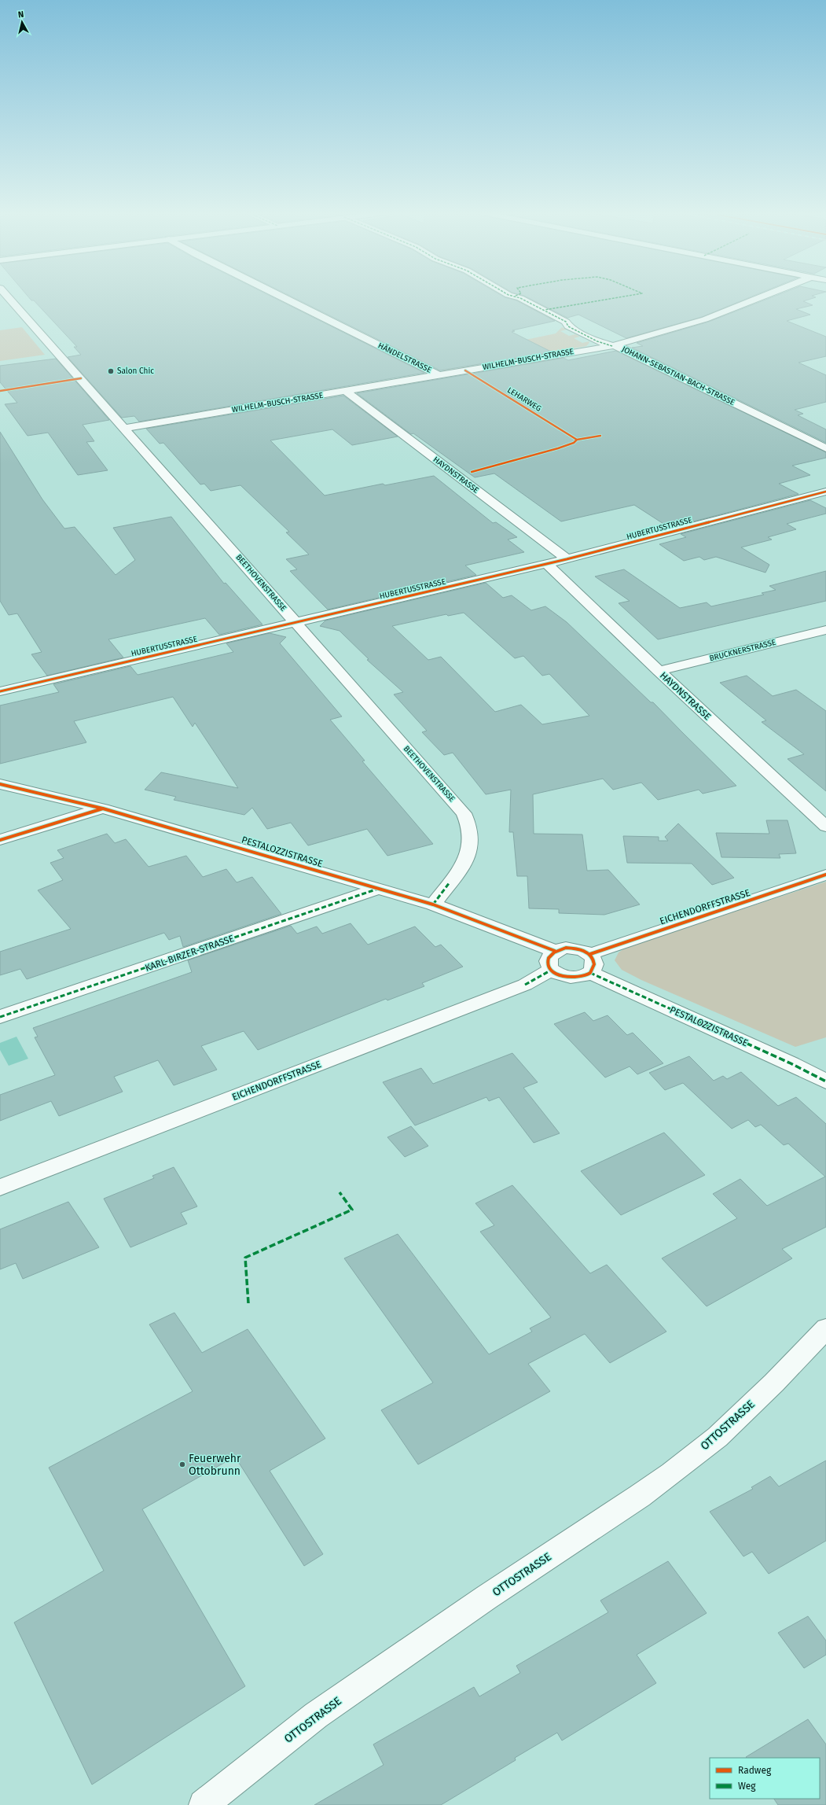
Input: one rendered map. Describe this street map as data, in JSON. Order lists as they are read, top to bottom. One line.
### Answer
{"streets":{"street":["HÄNDELSTRASSE","WILHELM-BUSCH-STRASSE","JOHANN-SEBASTIAN-BACH-STRASSE","HAYDNSTRASSE","HUBERTUSSTRASSE","BEETHOVENSTRASSE","BRUCKNERSTRASSE","PESTALOZZISTRASSE","EICHENDORFFSTRASSE","KARL-BIRZER-STRASSE","OTTOSTRASSE"],"cycle path":["LEHARWEG"]},"crossings":[["HÄNDELSTRASSE","WILHELM-BUSCH-STRASSE"],["WILHELM-BUSCH-STRASSE","JOHANN-SEBASTIAN-BACH-STRASSE"],["WILHELM-BUSCH-STRASSE","HAYDNSTRASSE"],["WILHELM-BUSCH-STRASSE","BEETHOVENSTRASSE"],["HAYDNSTRASSE","HUBERTUSSTRASSE"],["HAYDNSTRASSE","BRUCKNERSTRASSE"],["HUBERTUSSTRASSE","BEETHOVENSTRASSE"],["BEETHOVENSTRASSE","PESTALOZZISTRASSE"],["PESTALOZZISTRASSE","EICHENDORFFSTRASSE"],["PESTALOZZISTRASSE","KARL-BIRZER-STRASSE"]],"places":["Salon Chic","Feuerwehr Ottobrunn"],"legend":["Radweg","Weg"],"north":"top"}
